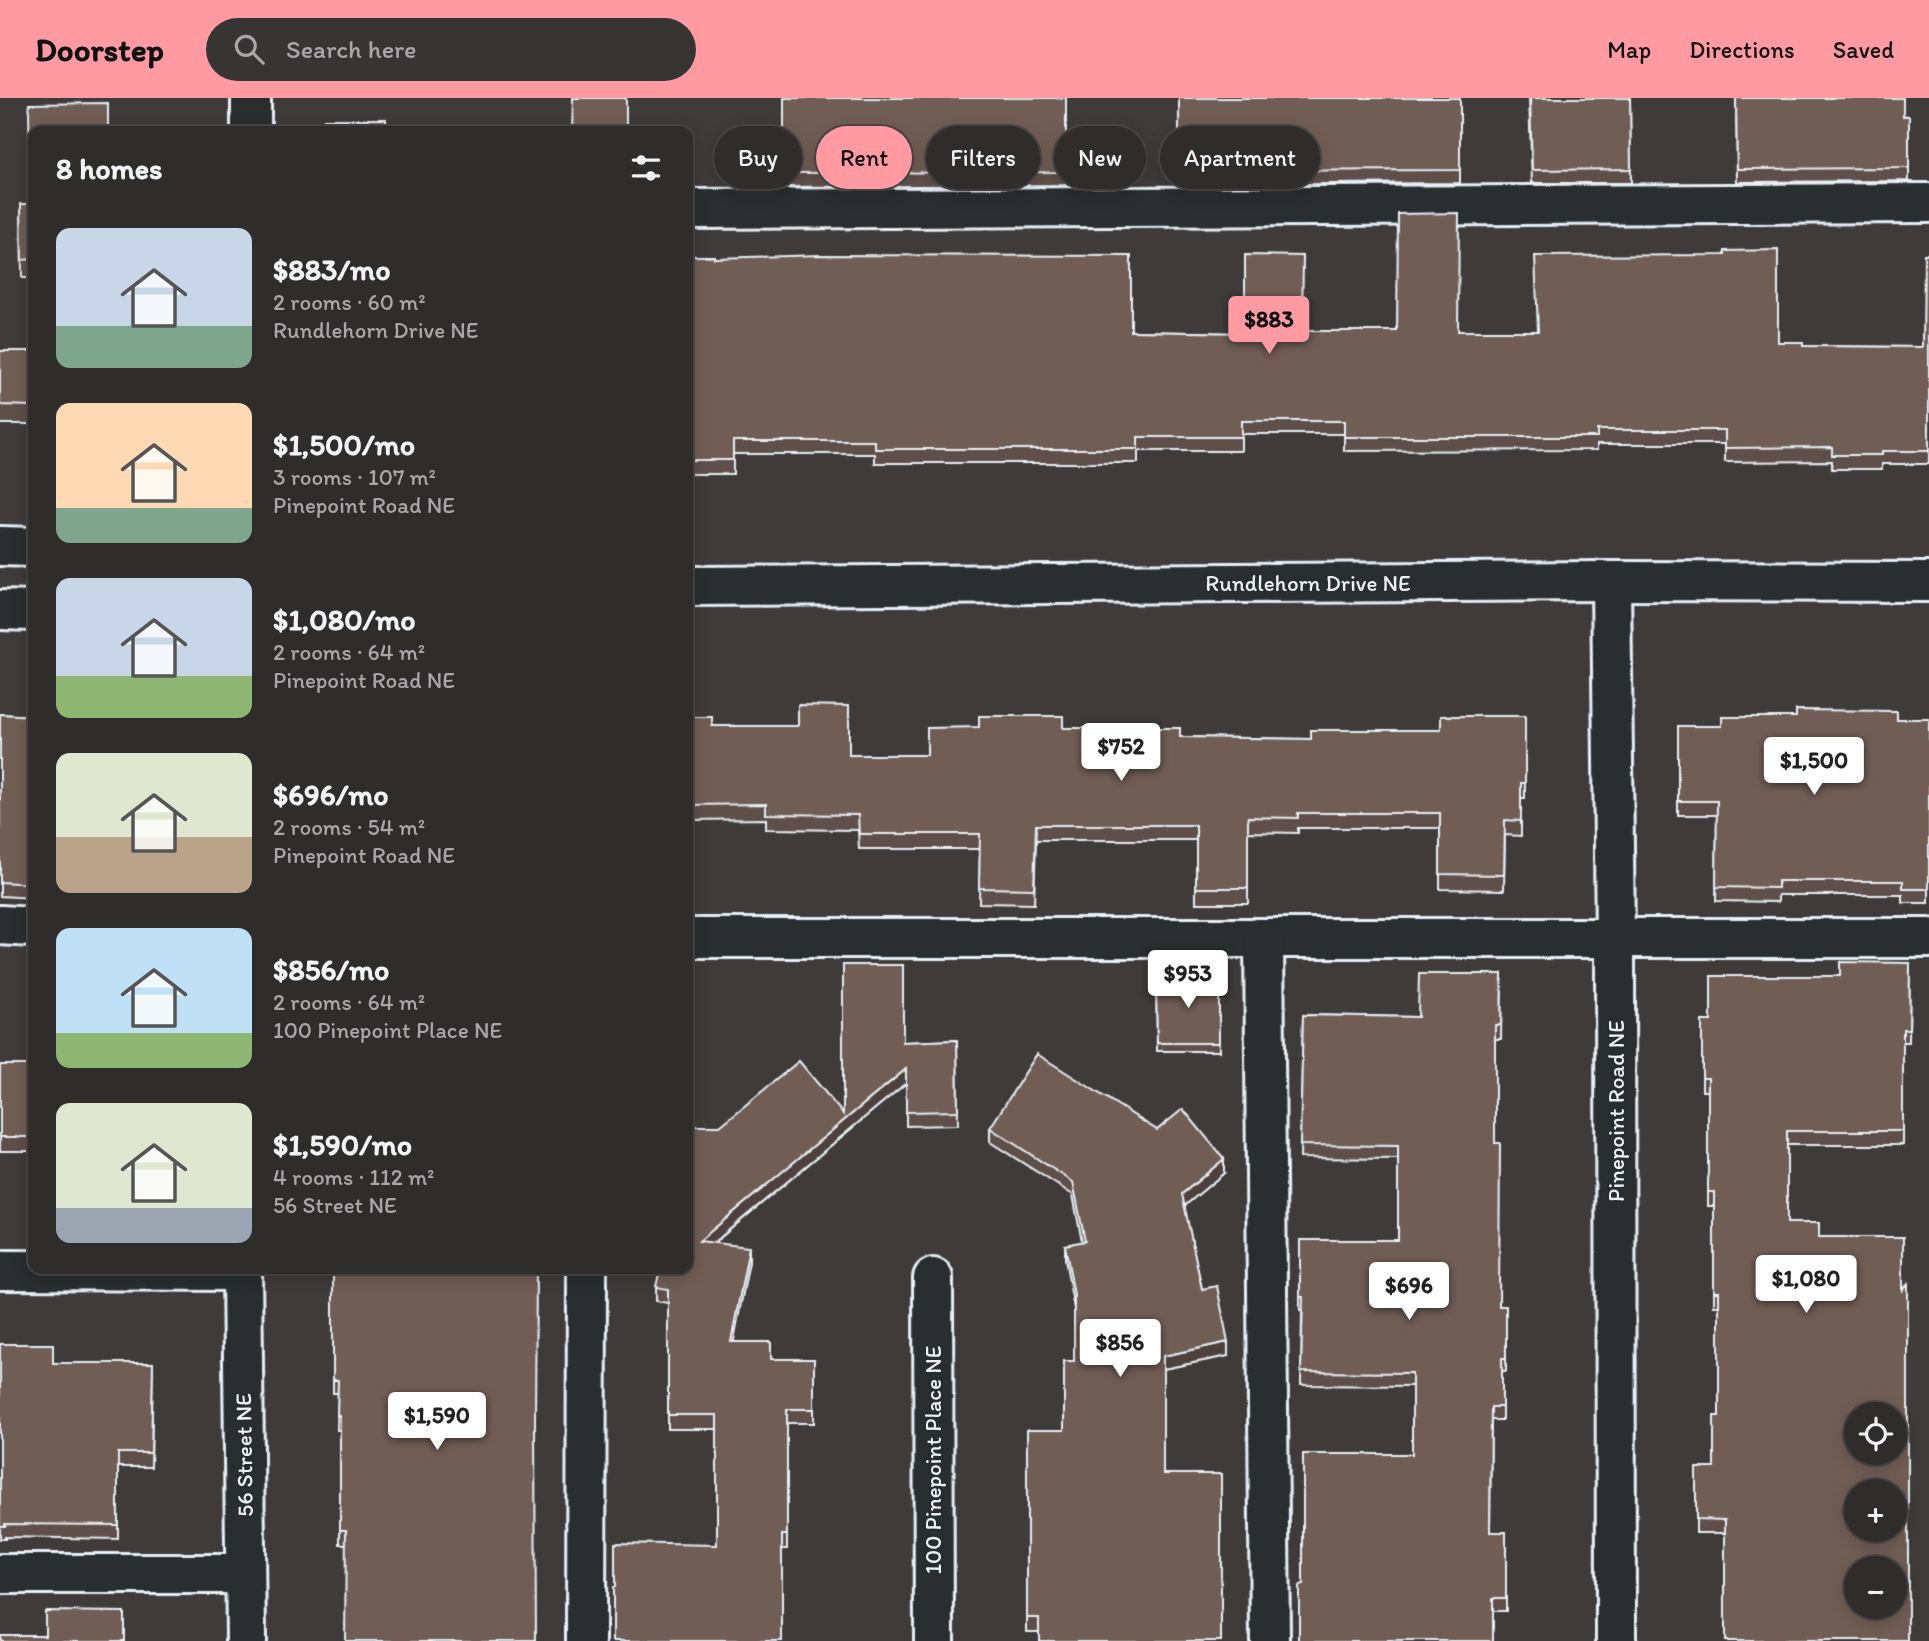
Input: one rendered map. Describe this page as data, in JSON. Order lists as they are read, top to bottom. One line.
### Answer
{"streets":{"street":["Rundlehorn Drive NE","Pinepoint Road NE","56 Street NE","100 Pinepoint Place NE"]},"crossings":[["Rundlehorn Drive NE","Pinepoint Road NE"]],"page":{"header":"Doorstep","search":"Search here","nav":["Map","Directions","Saved"],"chip":["Buy","Rent","Filters","New","Apartment"],"heading":"8 homes","list":[{"name":"$883/mo","note":"2 rooms · 60 m² · Rundlehorn Drive NE"},{"name":"$1,500/mo","note":"3 rooms · 107 m² · Pinepoint Road NE"},{"name":"$1,080/mo","note":"2 rooms · 64 m² · Pinepoint Road NE"},{"name":"$696/mo","note":"2 rooms · 54 m² · Pinepoint Road NE"},{"name":"$856/mo","note":"2 rooms · 64 m² · 100 Pinepoint Place NE"},{"name":"$1,590/mo","note":"4 rooms · 112 m² · 56 Street NE"}],"price":["$883","$752","$1,500","$953","$1,080","$696","$856","$1,590"],"map_buttons":["+","−"]}}
